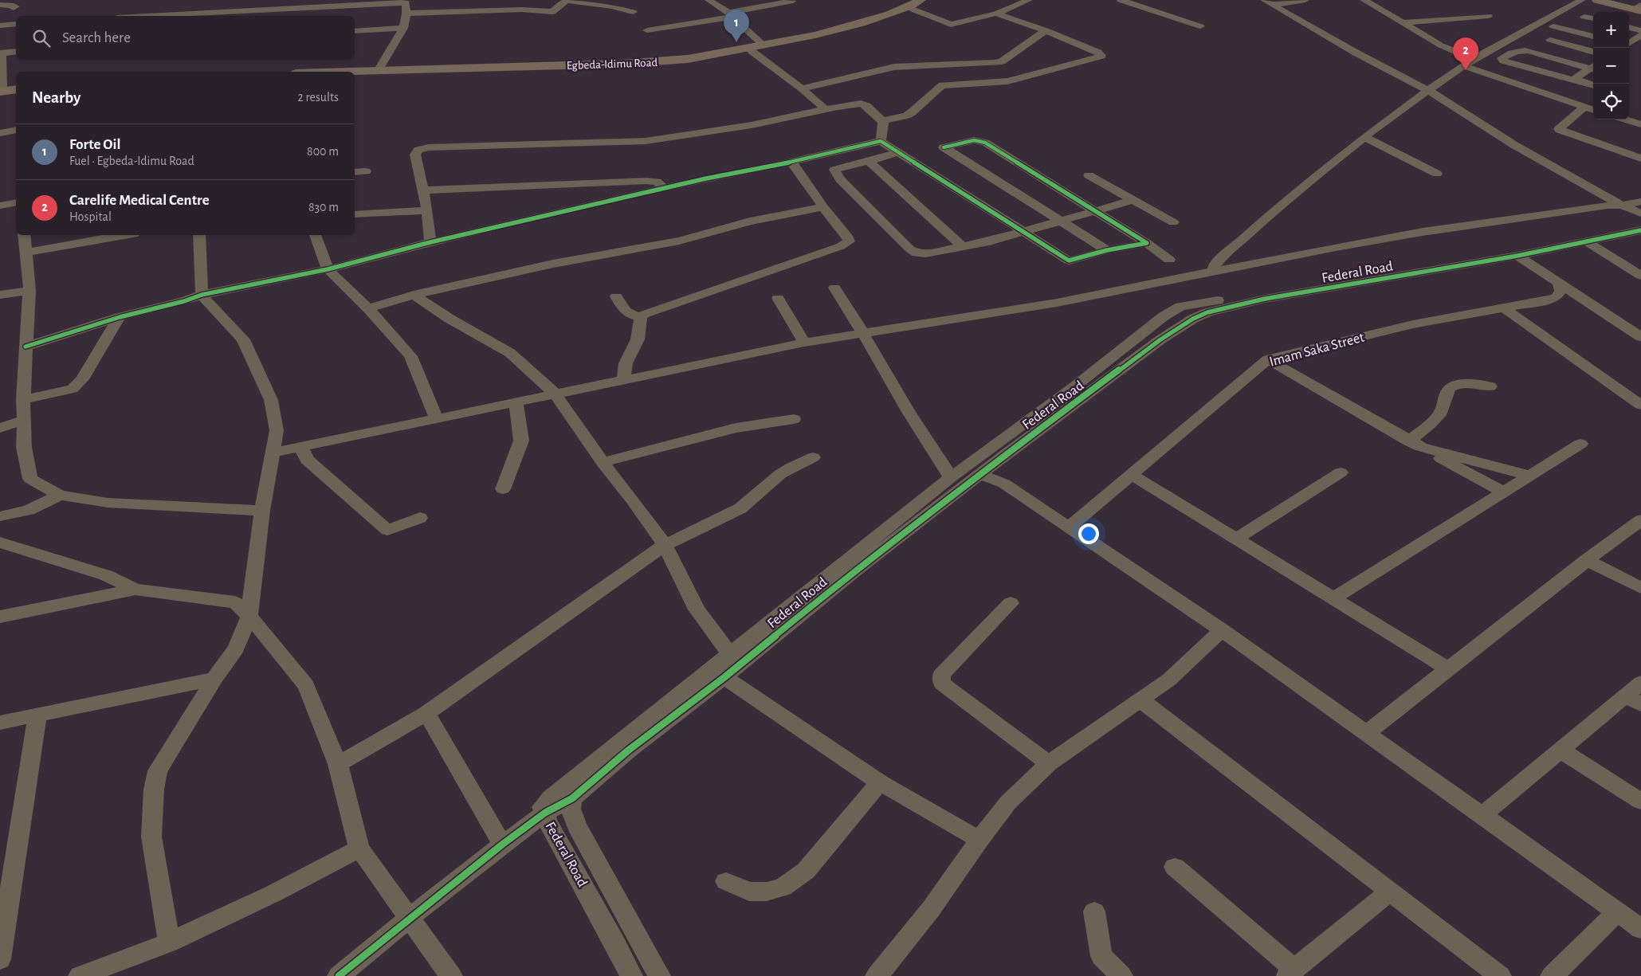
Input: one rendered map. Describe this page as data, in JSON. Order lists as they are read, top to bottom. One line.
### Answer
{"streets":{"main road":["Egbeda-Idimu Road"],"street":["Federal Road","Imam Saka Street"]},"page":{"pins":["1","2"],"map_buttons":["+","−"],"search":"Search here","heading":["Nearby","2 results"],"list":[{"mark":"1","name":"Forte Oil","note":"Fuel · Egbeda-Idimu Road","value":"800 m"},{"mark":"2","name":"Carelife Medical Centre","note":"Hospital","value":"830 m"}]}}
